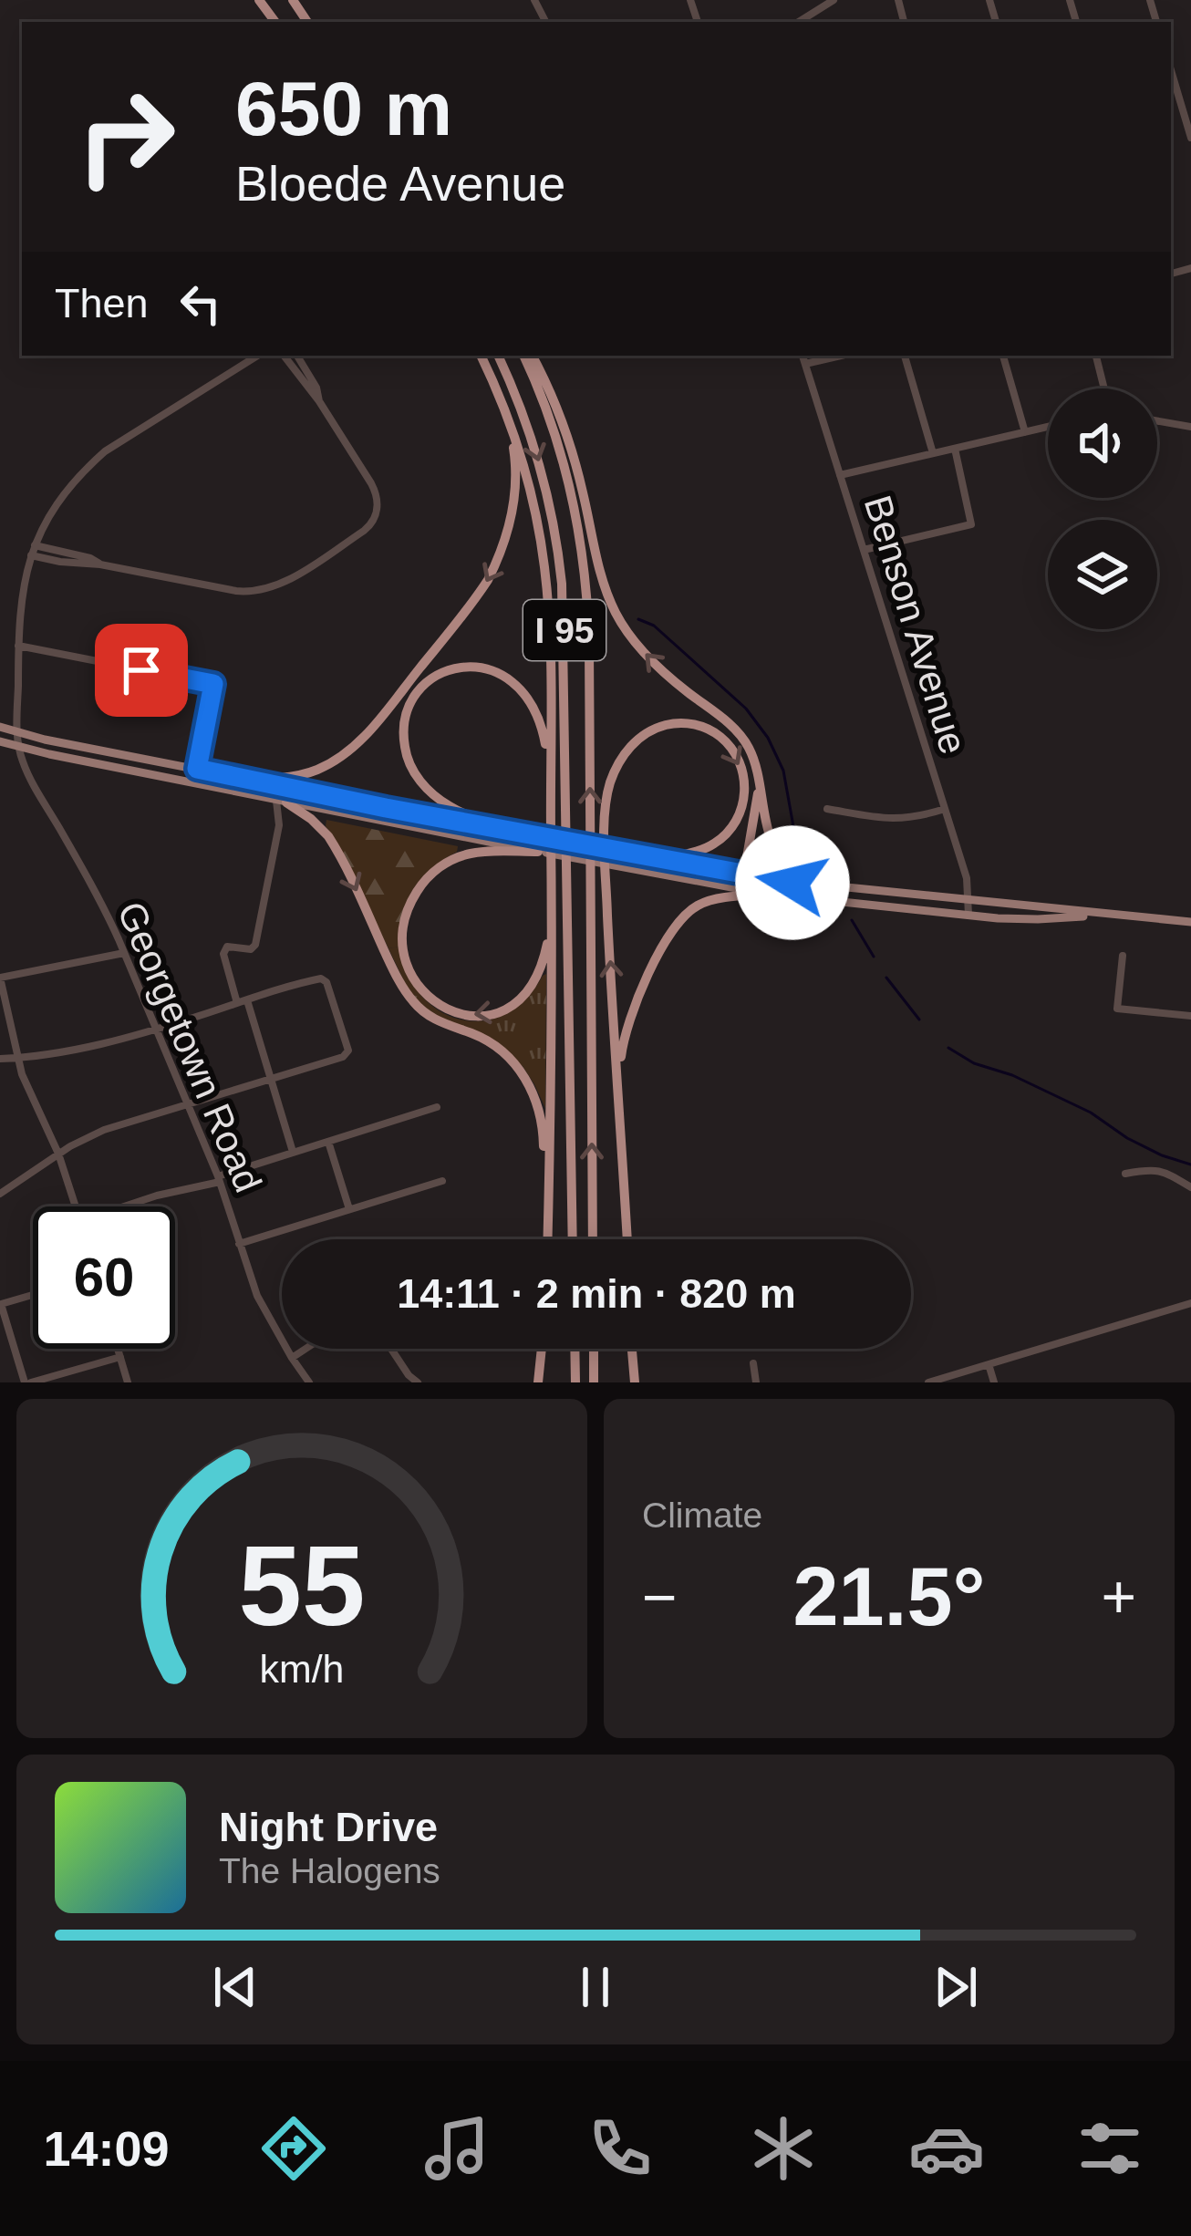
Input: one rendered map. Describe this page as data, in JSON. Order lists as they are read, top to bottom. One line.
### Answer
{"streets":{"highway":["I 95"],"street":["Benson Avenue","Georgetown Road"]},"page":{"turn":["650 m","Bloede Avenue"],"then":"Then","limit":"60","trip":"14:11 · 2 min · 820 m","tile":"Climate","heat":["−","21.5°","+"],"song":["Night Drive","The Halogens"],"tabs":"14:09","gauge":["55","km/h"]}}
